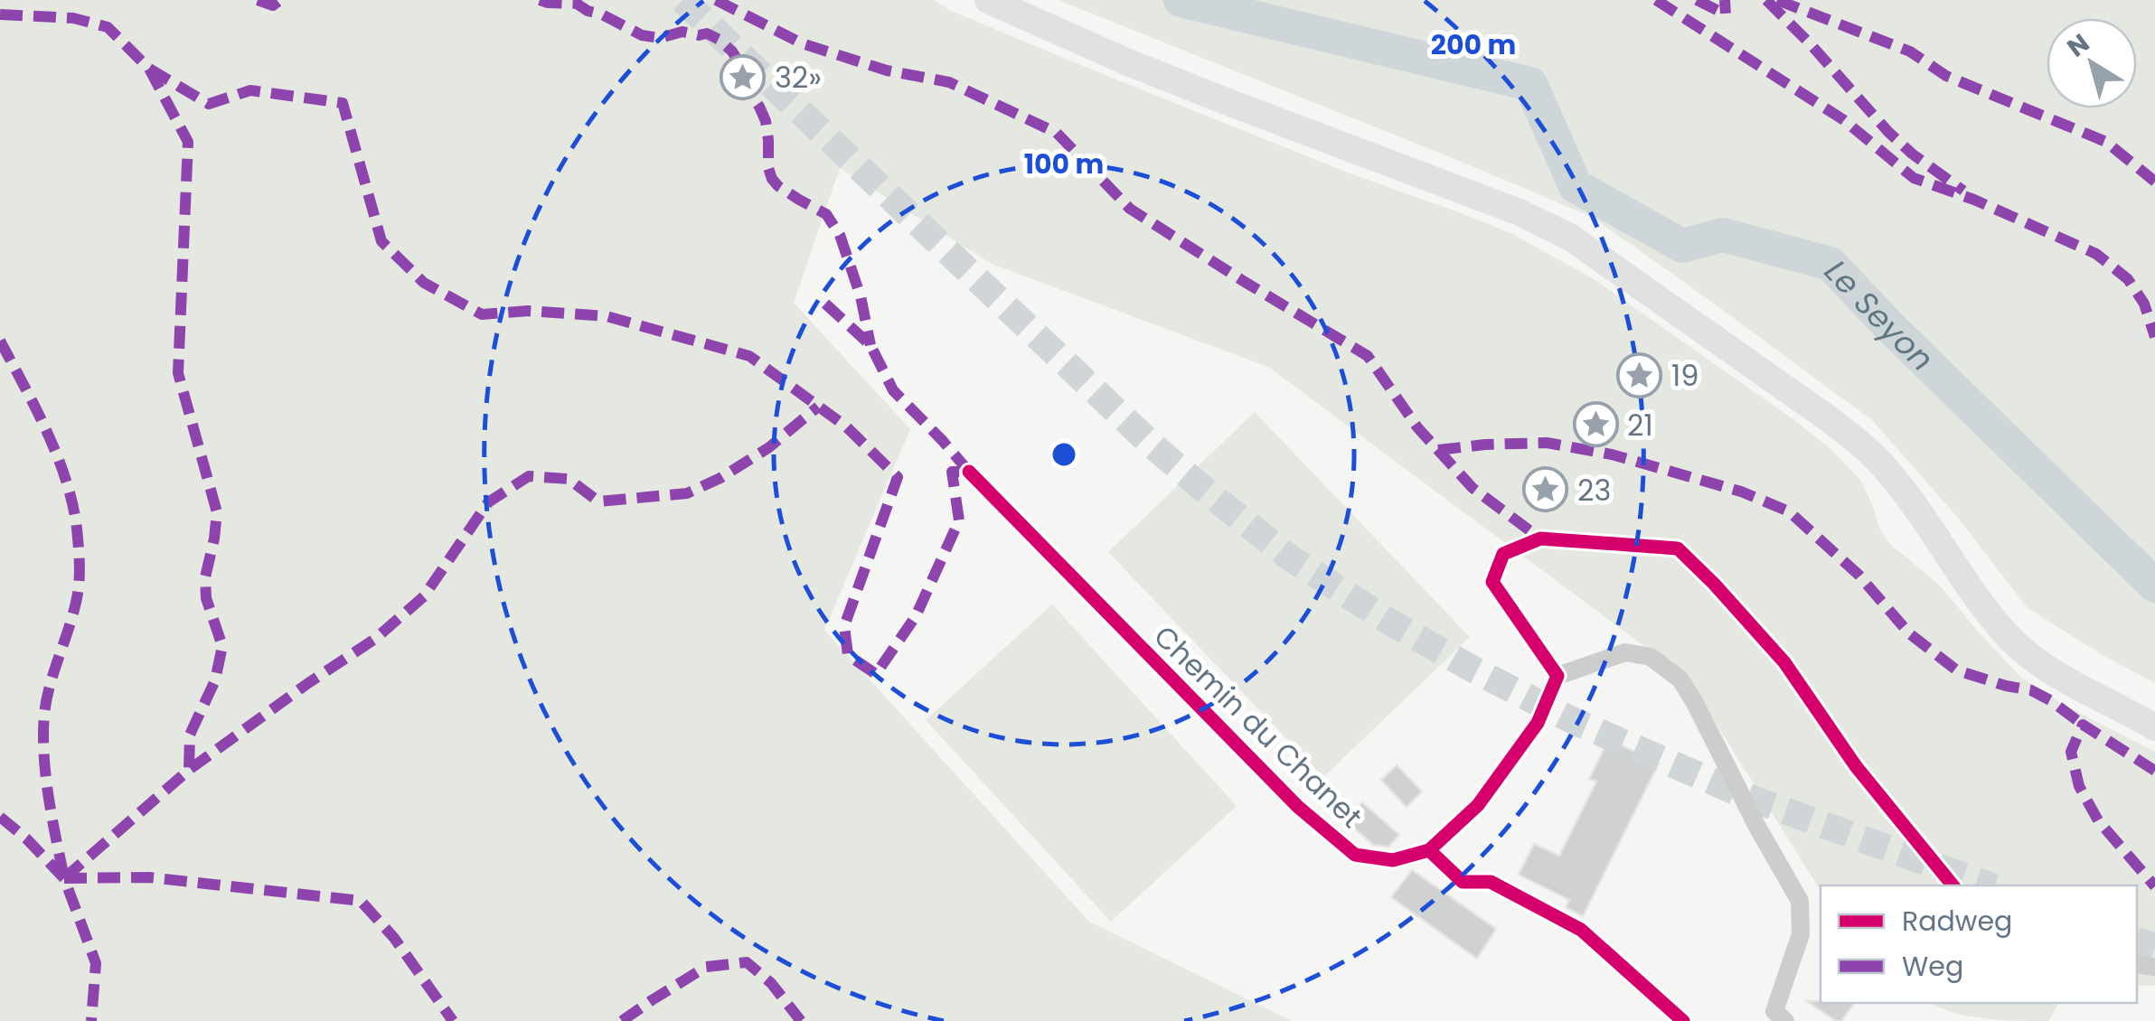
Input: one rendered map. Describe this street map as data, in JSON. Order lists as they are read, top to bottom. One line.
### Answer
{"streets":{"street":["Chemin du Chanet"]},"water":["Le Seyon"],"places":{"place":["32»","19","21","23"]},"legend":["Radweg","Weg"],"north":"top left","rings":["200 m","100 m"]}
